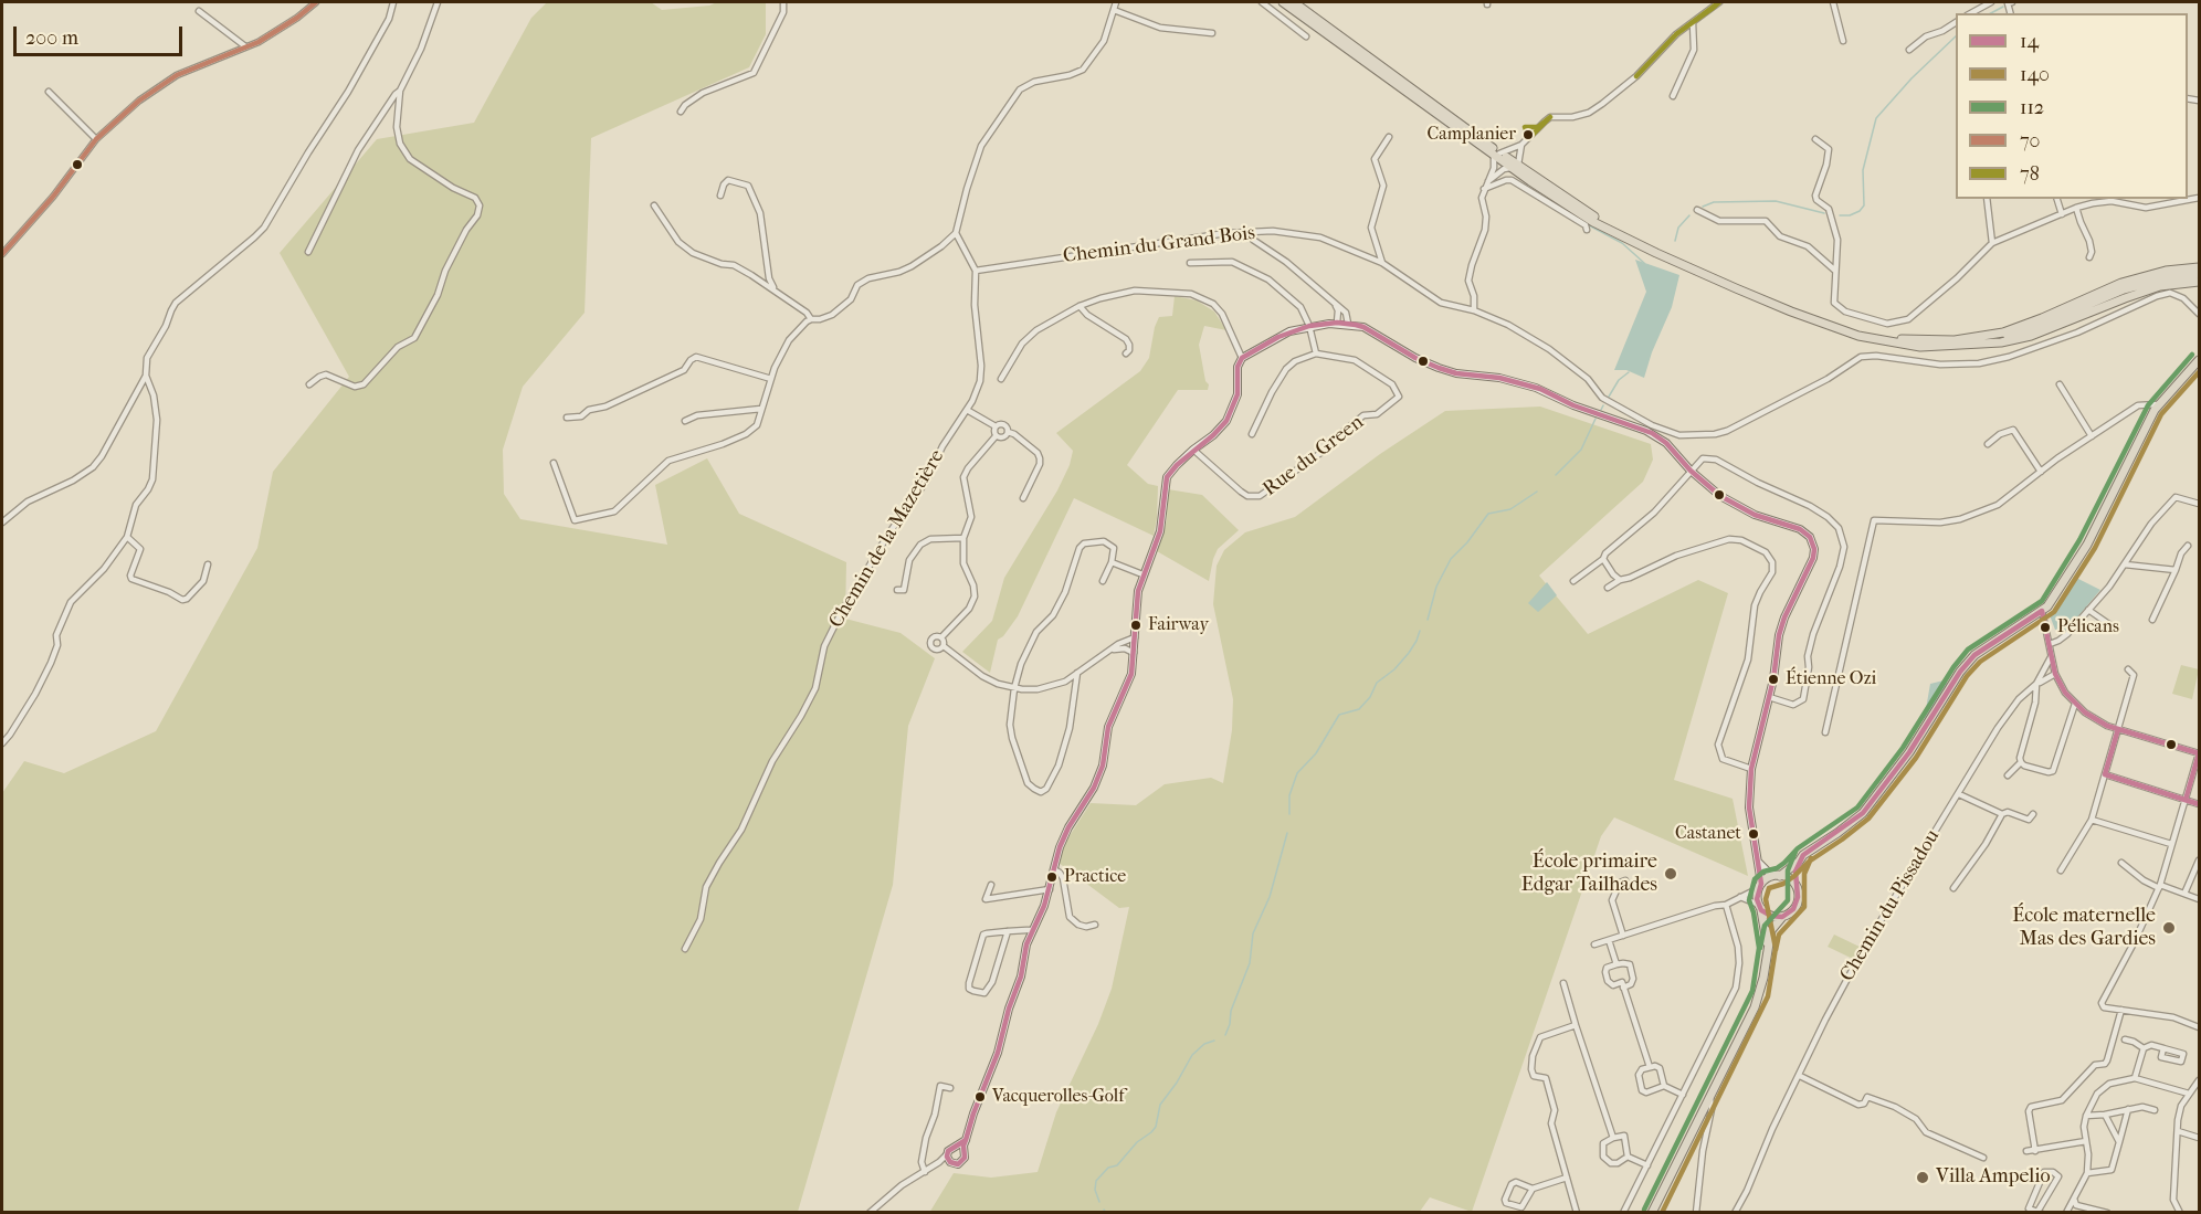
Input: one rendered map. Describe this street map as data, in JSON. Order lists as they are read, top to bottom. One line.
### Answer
{"streets":{"street":["Chemin du Grand Bois","Rue du Green","Chemin de la Mazetière","Chemin du Pissadou"]},"crossings":[["Chemin du Grand Bois","Chemin de la Mazetière"]],"places":["Camplanier","Fairway","Pélicans","Étienne Ozi","Castanet","École primaire Edgar Tailhades","Practice","École maternelle Mas des Gardies","Vacquerolles-Golf","Villa Ampelio"],"lines":["transit line 70","transit line 78","transit line 14","transit line 112","transit line 140"],"legend":["14","140","112","70","78"],"scale_bar":"200 m"}
